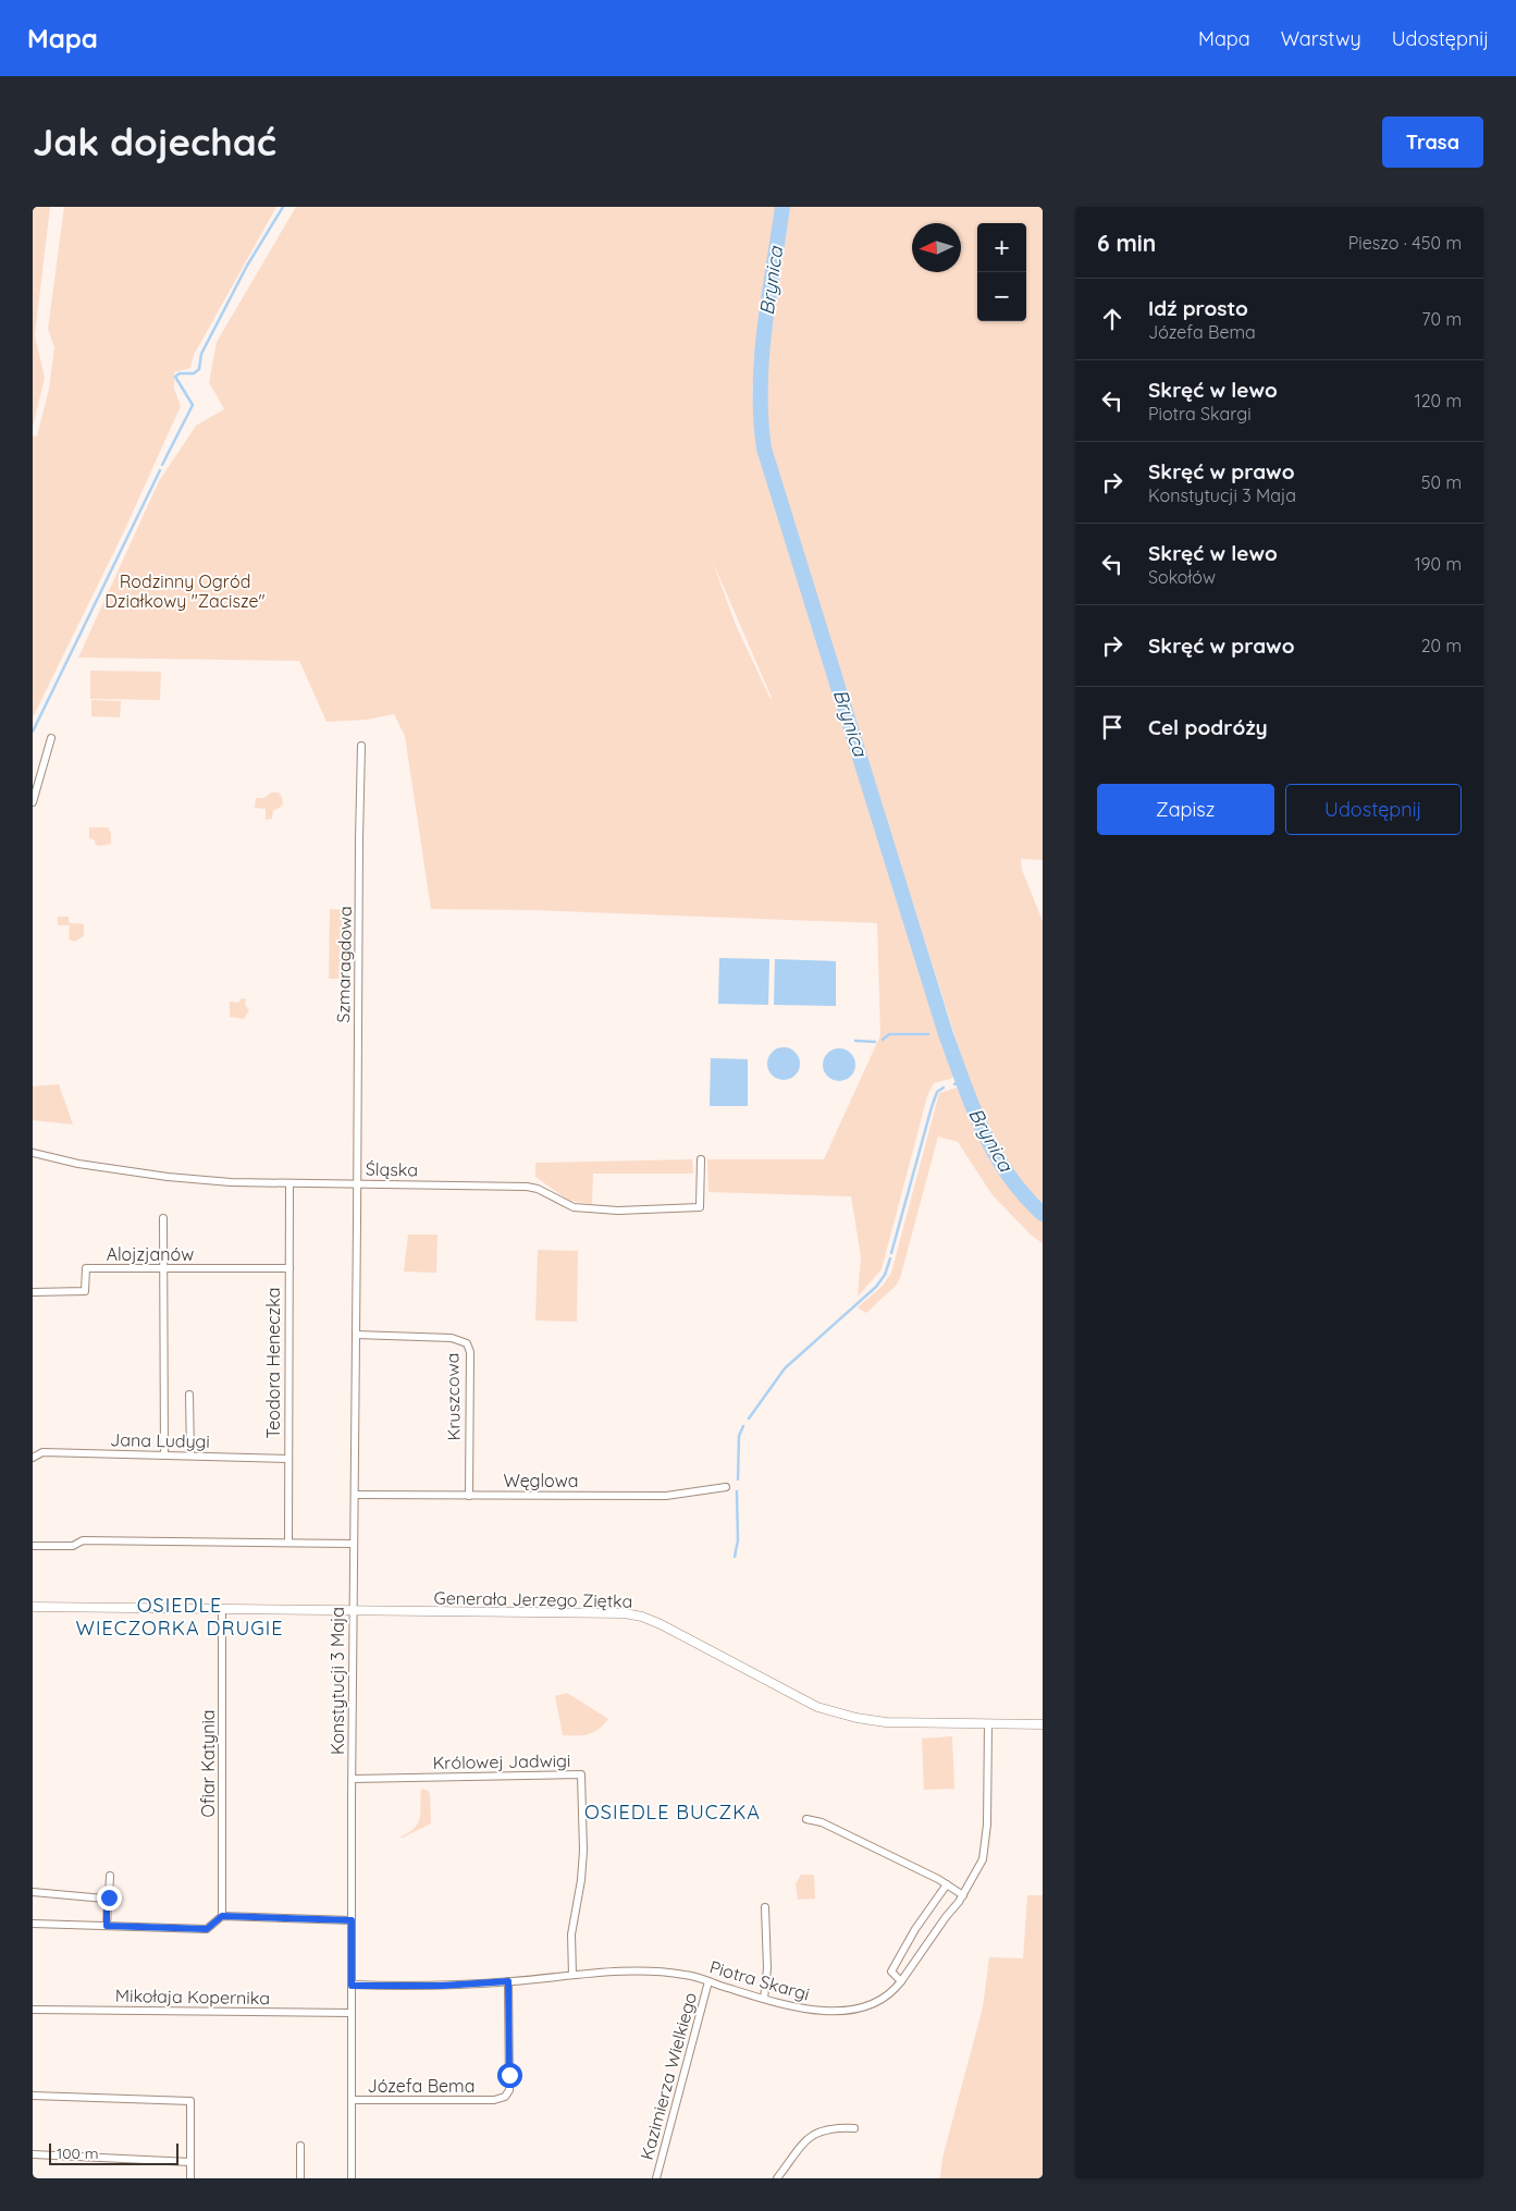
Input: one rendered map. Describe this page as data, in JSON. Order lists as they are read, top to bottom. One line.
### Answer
{"streets":{"street":["Szmaragdowa","Śląska","Alojzjanów","Teodora Heneczka","Kruszcowa","Jana Ludygi","Węglowa","Generała Jerzego Ziętka","Konstytucji 3 Maja","Królowej Jadwigi","Ofiar Katynia","Piotra Skargi","Mikołaja Kopernika","Kazimierza Wielkiego","Józefa Bema"]},"crossings":[["Szmaragdowa","Śląska"],["Szmaragdowa","Konstytucji 3 Maja"],["Śląska","Teodora Heneczka"],["Śląska","Konstytucji 3 Maja"],["Alojzjanów","Teodora Heneczka"],["Teodora Heneczka","Jana Ludygi"],["Kruszcowa","Węglowa"],["Kruszcowa","Konstytucji 3 Maja"],["Węglowa","Konstytucji 3 Maja"],["Generała Jerzego Ziętka","Konstytucji 3 Maja"],["Generała Jerzego Ziętka","Ofiar Katynia"],["Generała Jerzego Ziętka","Piotra Skargi"],["Konstytucji 3 Maja","Królowej Jadwigi"],["Konstytucji 3 Maja","Piotra Skargi"],["Konstytucji 3 Maja","Mikołaja Kopernika"],["Konstytucji 3 Maja","Józefa Bema"],["Królowej Jadwigi","Piotra Skargi"],["Piotra Skargi","Kazimierza Wielkiego"],["Piotra Skargi","Józefa Bema"]],"districts":["OSIEDLE WIECZORKA DRUGIE","OSIEDLE BUCZKA"],"water":["Brynica"],"parks":["Rodzinny Ogród Działkowy \"Zacisze\""],"scale_bar":"100 m","north":"left","page":{"header":"Mapa","nav":["Mapa","Warstwy","Udostępnij"],"buttons":["Trasa",["Zapisz","Udostępnij"]],"title":"Jak dojechać","heading":["6 min","Pieszo · 450 m"],"map_buttons":["+","−"],"list":[["Idź prosto","Józefa Bema","70 m"],["Skręć w lewo","Piotra Skargi","120 m"],["Skręć w prawo","Konstytucji 3 Maja","50 m"],["Skręć w lewo","Sokołów","190 m"],["Skręć w prawo","20 m"],"Cel podróży"],"scale":"100 m"}}
